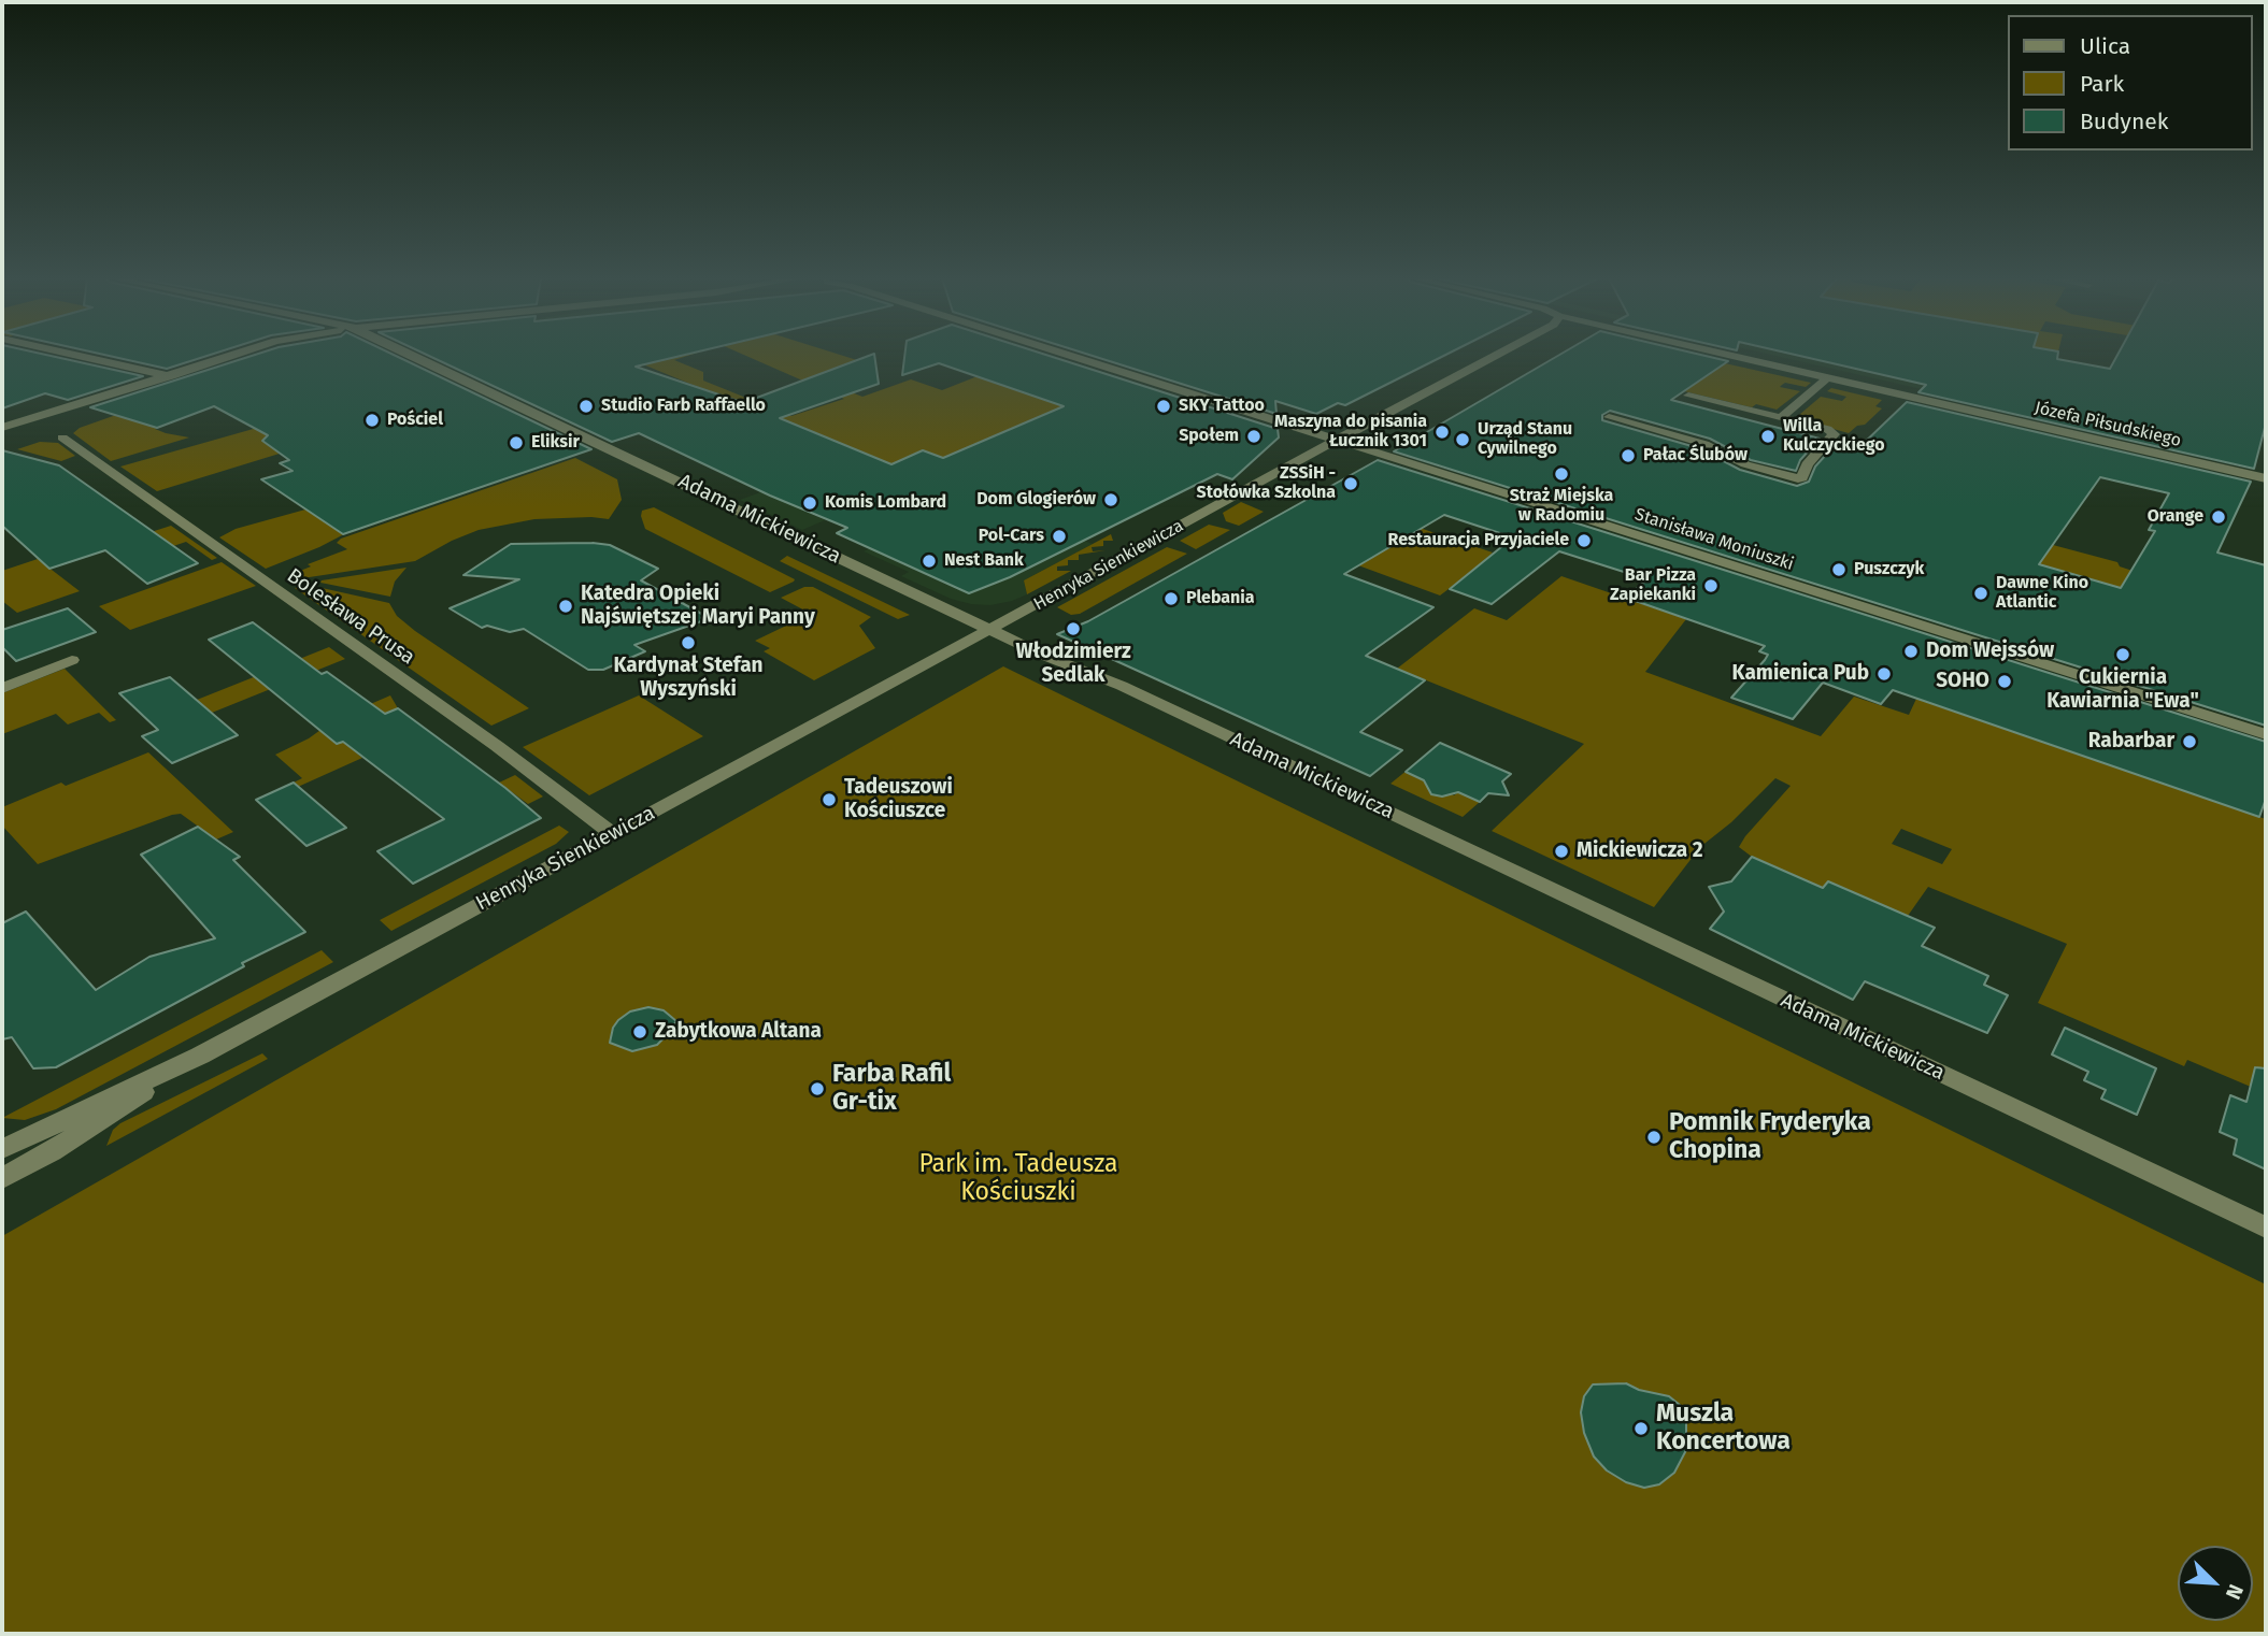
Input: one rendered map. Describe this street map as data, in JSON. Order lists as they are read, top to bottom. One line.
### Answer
{"streets":{"street":["Józefa Piłsudskiego","Adama Mickiewicza","Stanisława Moniuszki","Henryka Sienkiewicza","Bolesława Prusa"]},"crossings":[["Adama Mickiewicza","Henryka Sienkiewicza"],["Stanisława Moniuszki","Henryka Sienkiewicza"],["Henryka Sienkiewicza","Bolesława Prusa"]],"parks":["Park im. Tadeusza Kościuszki"],"places":["Studio Farb Raffaello","SKY Tattoo","Pościel","Maszyna do pisania Łucznik 1301","Społem","Willa Kulczyckiego","Urząd Stanu Cywilnego","Eliksir","Pałac Ślubów","Straż Miejska w Radomiu","ZSSiH - Stołówka Szkolna","Dom Glogierów","Komis Lombard","Orange","Pol-Cars","Restauracja Przyjaciele","Nest Bank","Puszczyk","Bar Pizza Zapiekanki","Dawne Kino Atlantic","Plebania","Katedra Opieki Najświętszej Maryi Panny","Włodzimierz Sedlak","Kardynał Stefan Wyszyński","Dom Wejssów","Cukiernia Kawiarnia \"Ewa\"","Kamienica Pub","SOHO","Rabarbar","Tadeuszowi Kościuszce","Mickiewicza 2","Zabytkowa Altana","Farba Rafil Gr-tix","Pomnik Fryderyka Chopina","Muszla Koncertowa"],"legend":["Ulica","Park","Budynek"],"north":"bottom right"}
